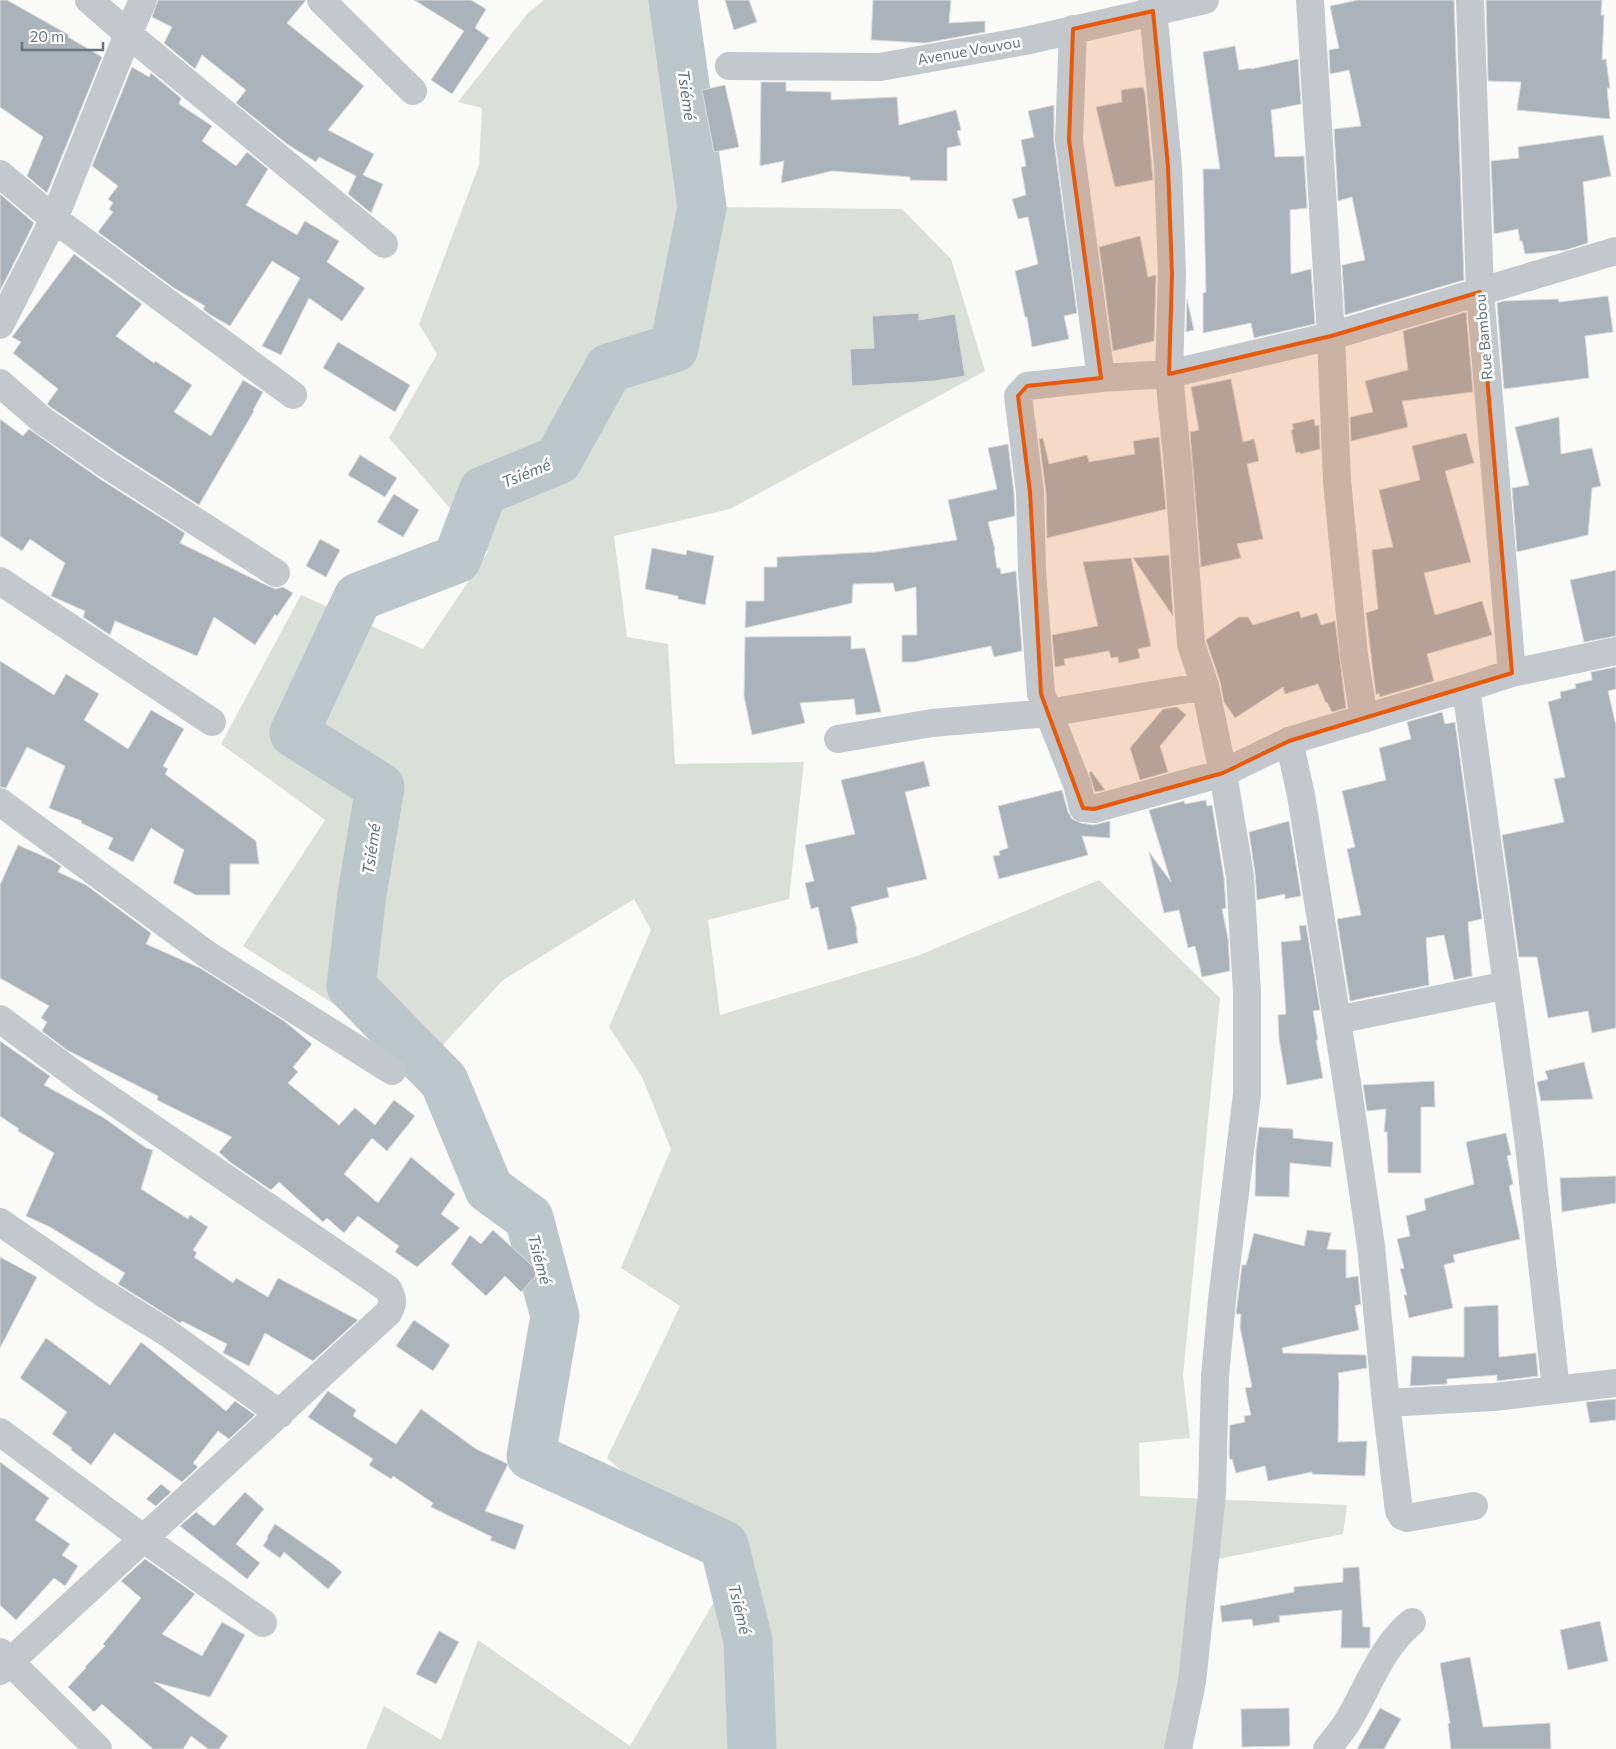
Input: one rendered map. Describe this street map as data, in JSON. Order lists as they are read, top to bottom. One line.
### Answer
{"streets":{"street":["Avenue Vouvou","Rue Bambou"]},"water":["Tsiémé"],"scale_bar":"20 m"}
